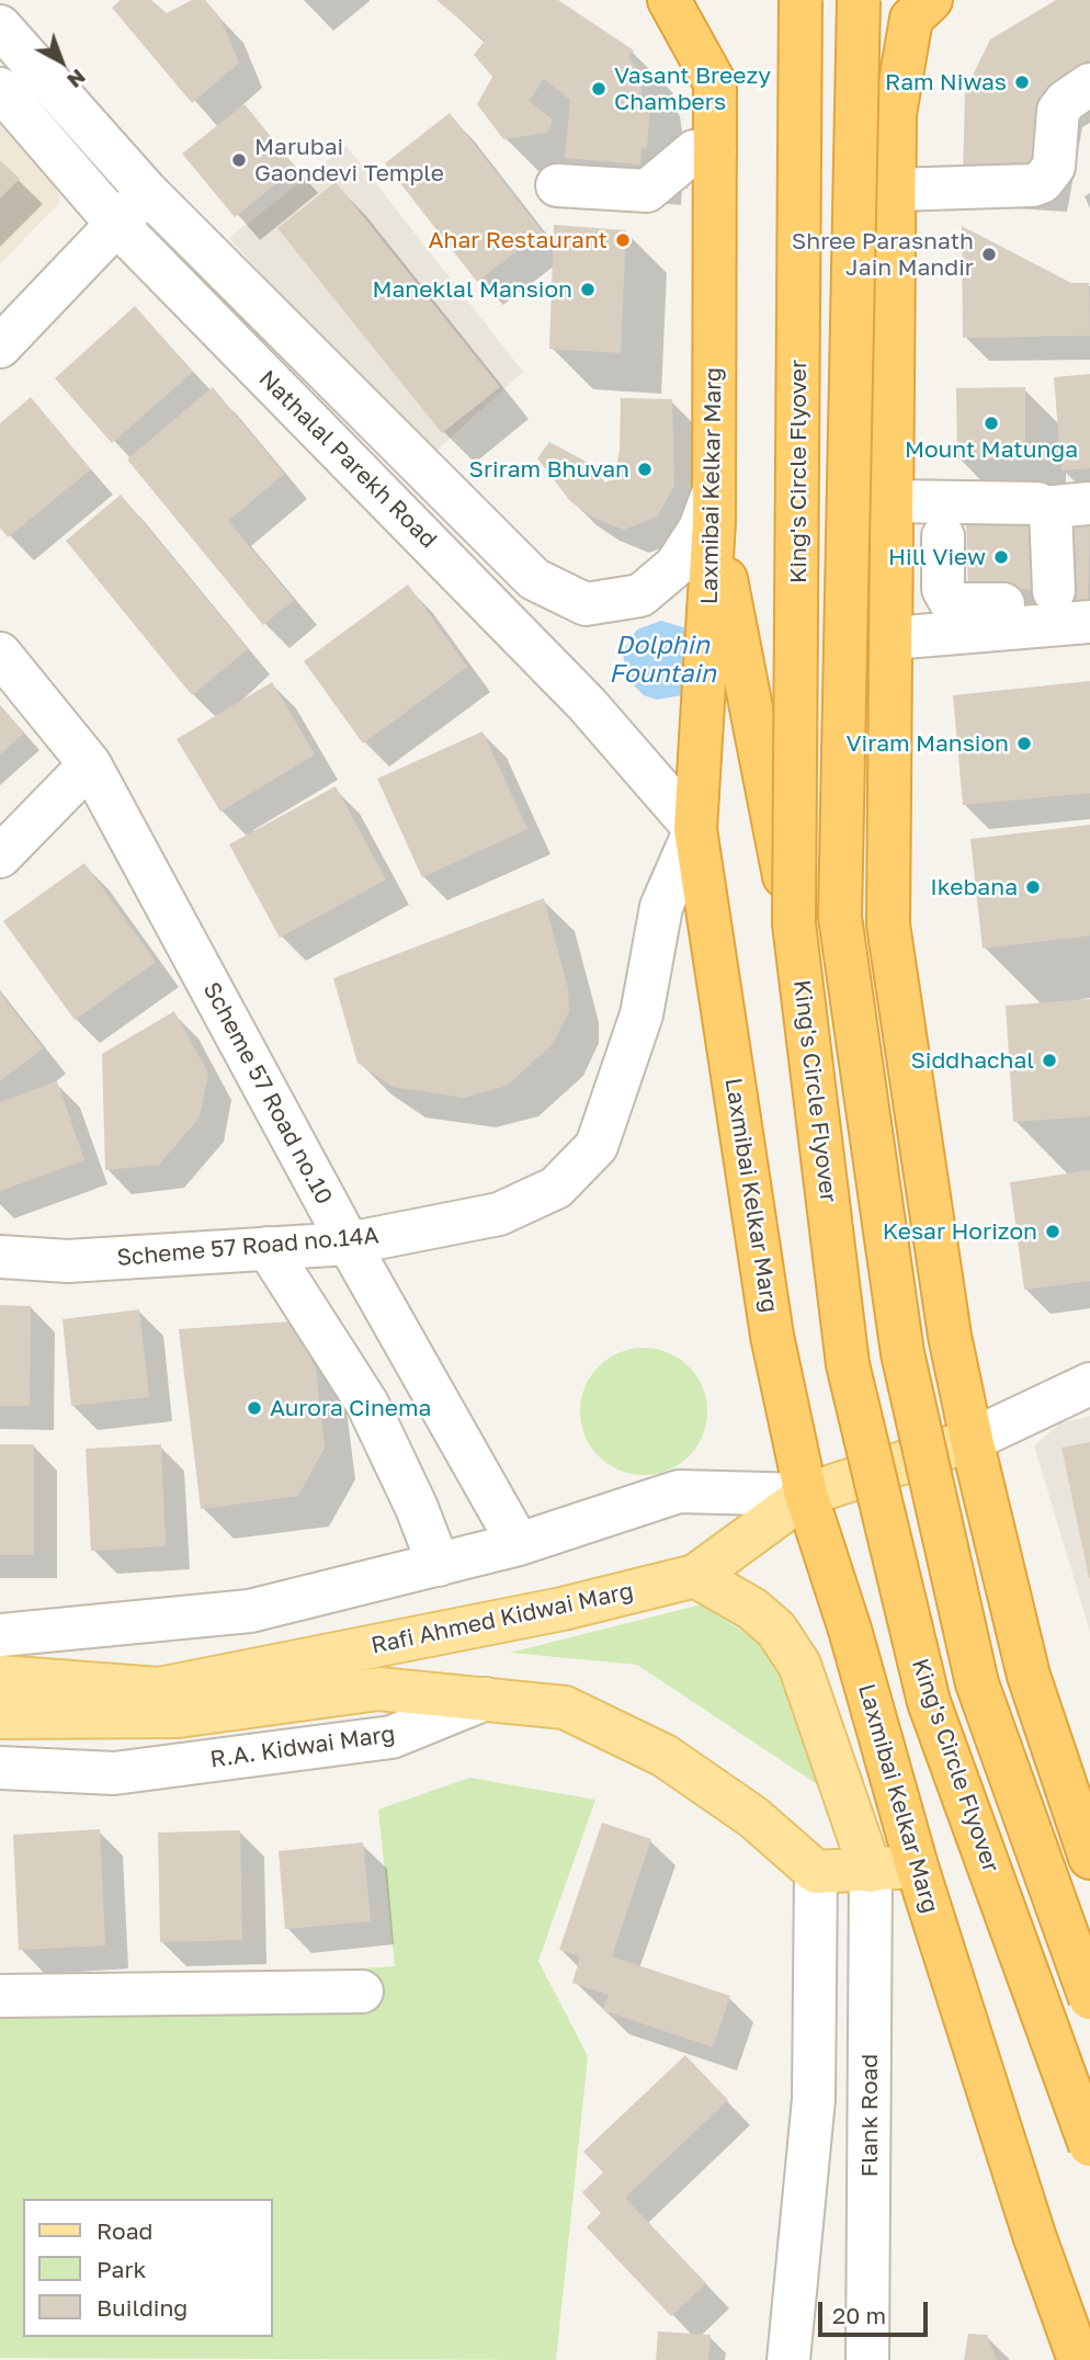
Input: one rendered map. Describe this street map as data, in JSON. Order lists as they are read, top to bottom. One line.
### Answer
{"streets":{"highway":["King's Circle Flyover","Laxmibai Kelkar Marg"],"main road":["Rafi Ahmed Kidwai Marg","R.A. Kidwai Marg"],"street":["Nathalal Parekh Road","Scheme 57 Road no.10","Scheme 57 Road no.14A","Flank Road"]},"crossings":[["Nathalal Parekh Road","Laxmibai Kelkar Marg"],["Nathalal Parekh Road","Scheme 57 Road no.14A"],["Laxmibai Kelkar Marg","Scheme 57 Road no.14A"],["Laxmibai Kelkar Marg","Rafi Ahmed Kidwai Marg"],["Scheme 57 Road no.10","Scheme 57 Road no.14A"]],"water":["Dolphin Fountain"],"places":["Ram Niwas","Vasant Breezy Chambers","Marubai Gaondevi Temple","Ahar Restaurant","Shree Parasnath Jain Mandir","Maneklal Mansion","Mount Matunga","Sriram Bhuvan","Hill View","Viram Mansion","Ikebana","Siddhachal","Kesar Horizon","Aurora Cinema"],"legend":["Road","Park","Building"],"scale_bar":"20 m","north":"bottom right"}
